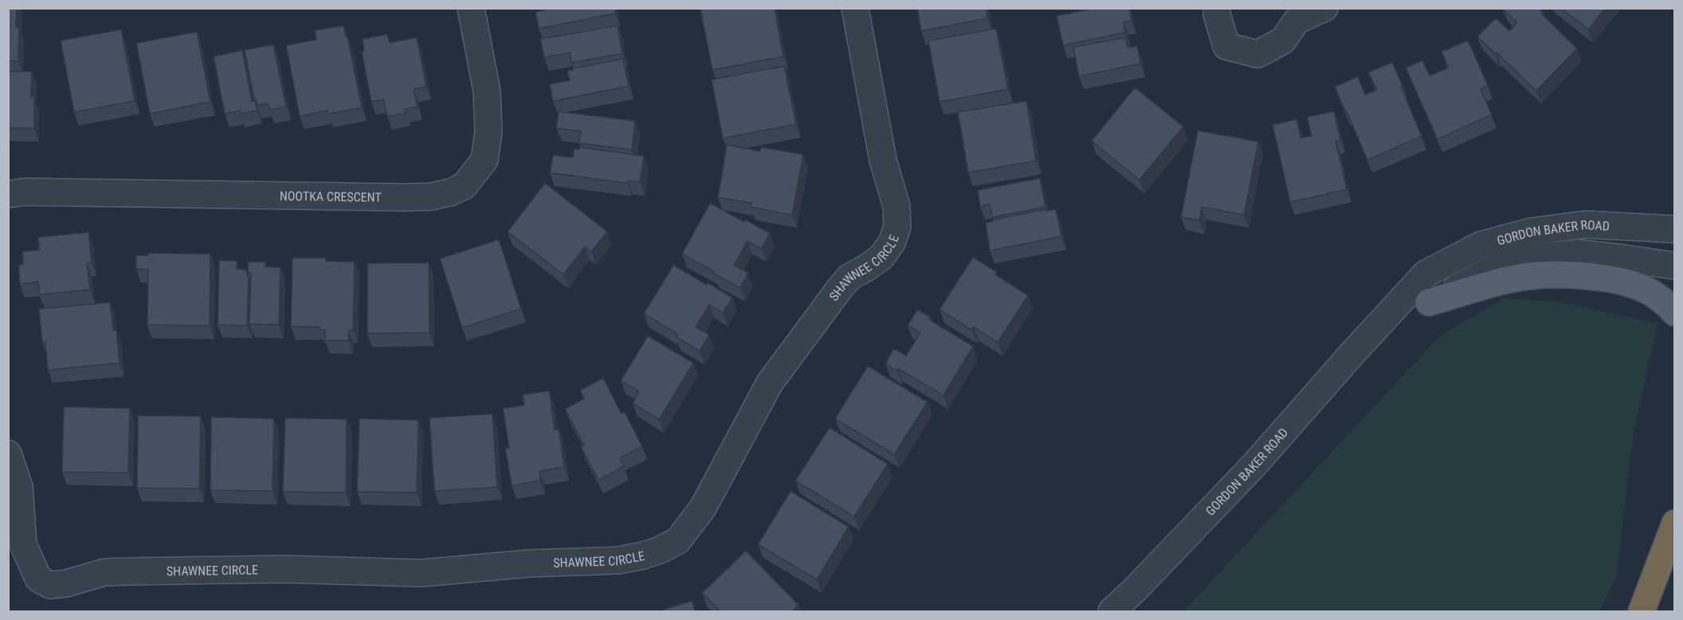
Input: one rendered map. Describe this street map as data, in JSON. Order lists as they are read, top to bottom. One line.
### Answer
{"streets":{"street":["NOOTKA CRESCENT","GORDON BAKER ROAD","SHAWNEE CIRCLE"]}}
